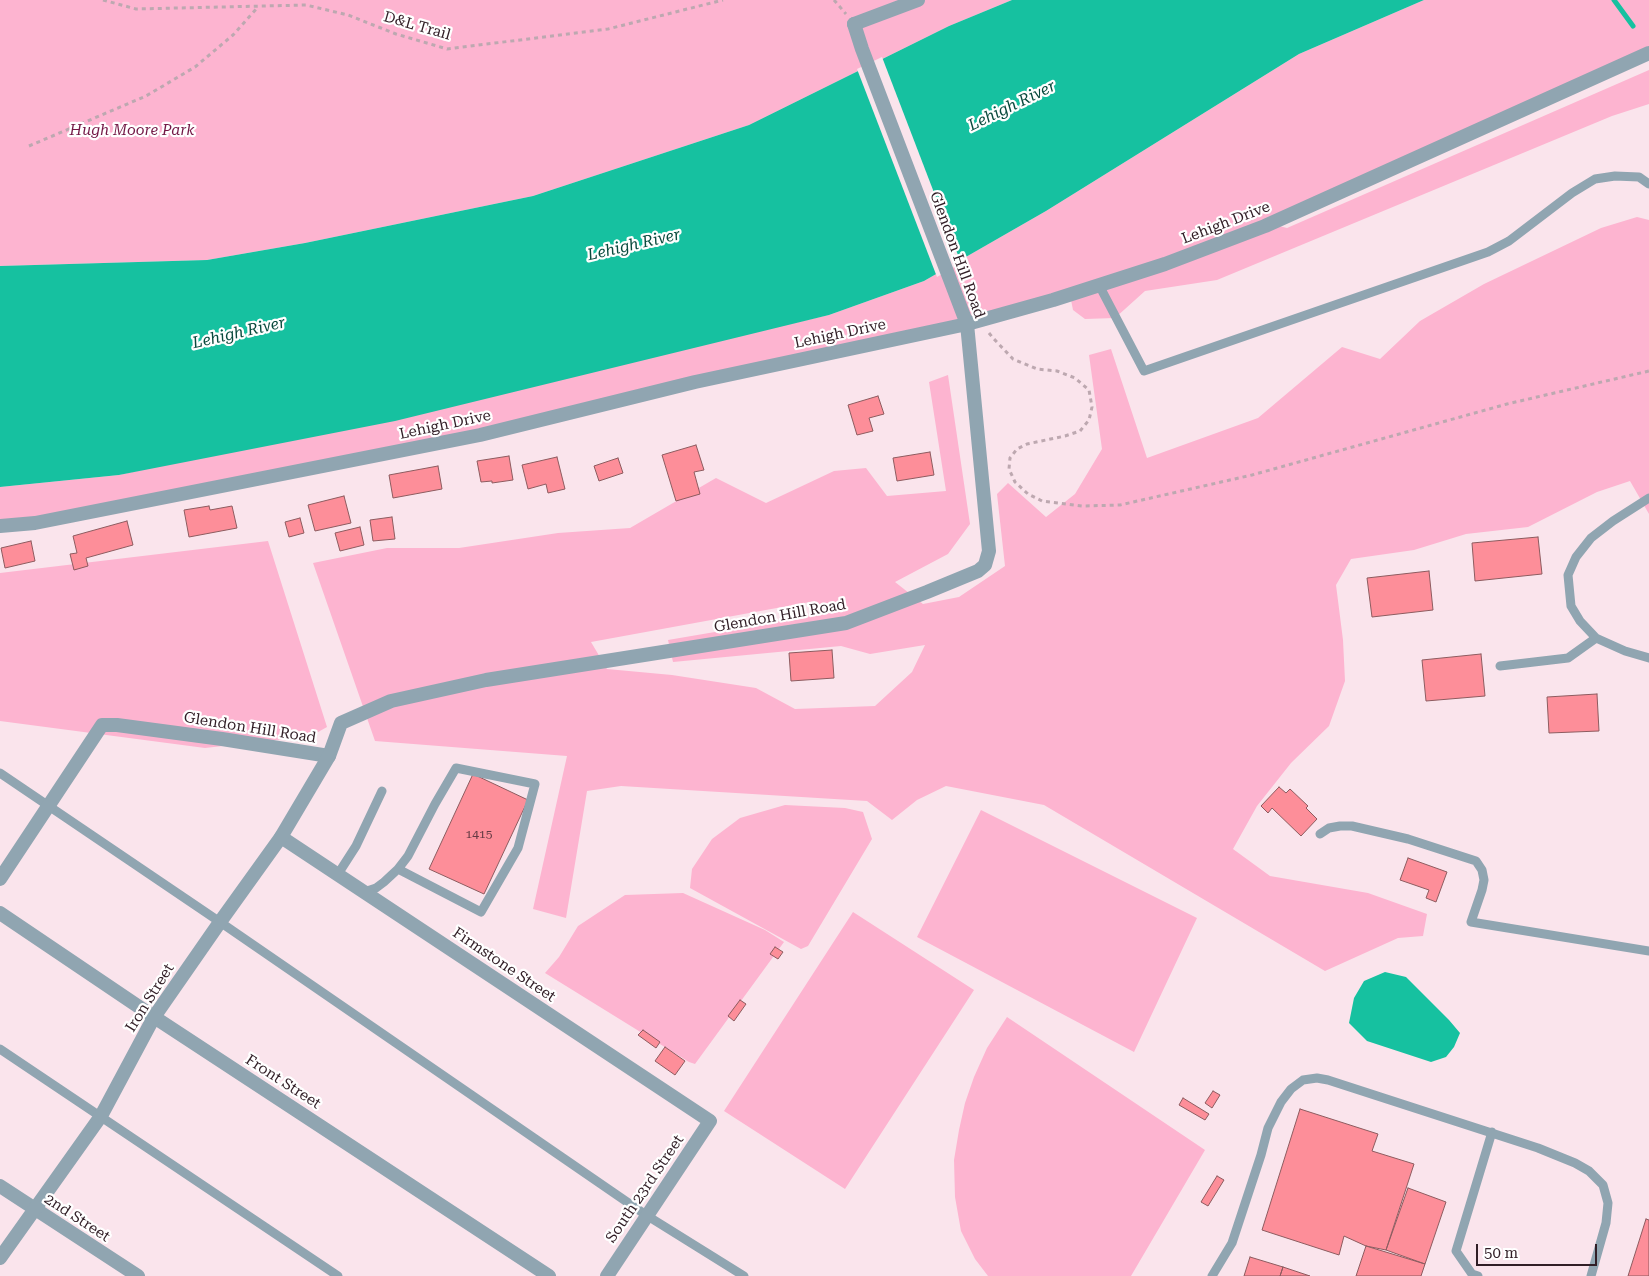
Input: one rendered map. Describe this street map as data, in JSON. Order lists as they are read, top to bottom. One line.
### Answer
{"streets":{"street":["Lehigh Drive","Glendon Hill Road","Firmstone Street","Iron Street","Front Street","South 23rd Street","2nd Street"],"path":["D&L Trail"]},"crossings":[["Lehigh Drive","Glendon Hill Road"],["Glendon Hill Road","Iron Street"],["Firmstone Street","Iron Street"],["Firmstone Street","South 23rd Street"],["Iron Street","Front Street"],["Iron Street","2nd Street"]],"water":["Lehigh River"],"parks":["Hugh Moore Park"],"house_numbers":["1415"],"scale_bar":"50 m"}
